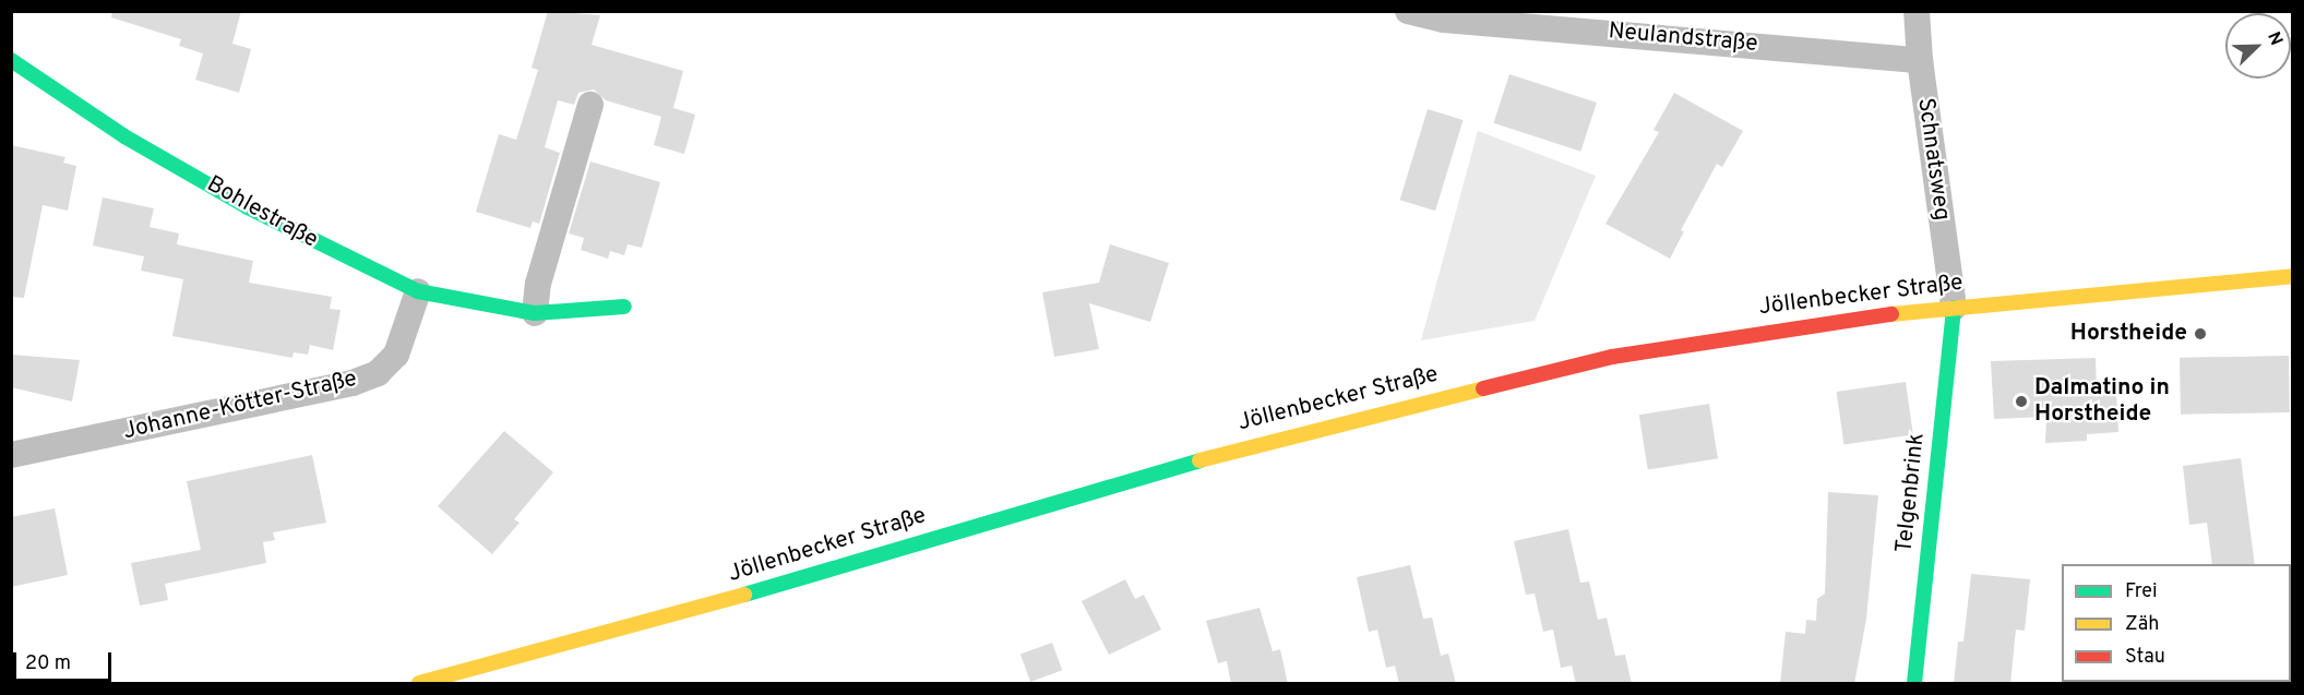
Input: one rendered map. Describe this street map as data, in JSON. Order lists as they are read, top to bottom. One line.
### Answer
{"streets":{"main road":["Bohlestraße","Jöllenbecker Straße","Telgenbrink"],"street":["Neulandstraße","Schnatsweg","Johanne-Kötter-Straße"]},"crossings":[["Neulandstraße","Schnatsweg"],["Schnatsweg","Jöllenbecker Straße"],["Schnatsweg","Telgenbrink"],["Bohlestraße","Johanne-Kötter-Straße"],["Jöllenbecker Straße","Telgenbrink"]],"places":["Horstheide","Dalmatino in Horstheide"],"legend":["Frei","Zäh","Stau"],"scale_bar":"20 m","north":"top right"}
